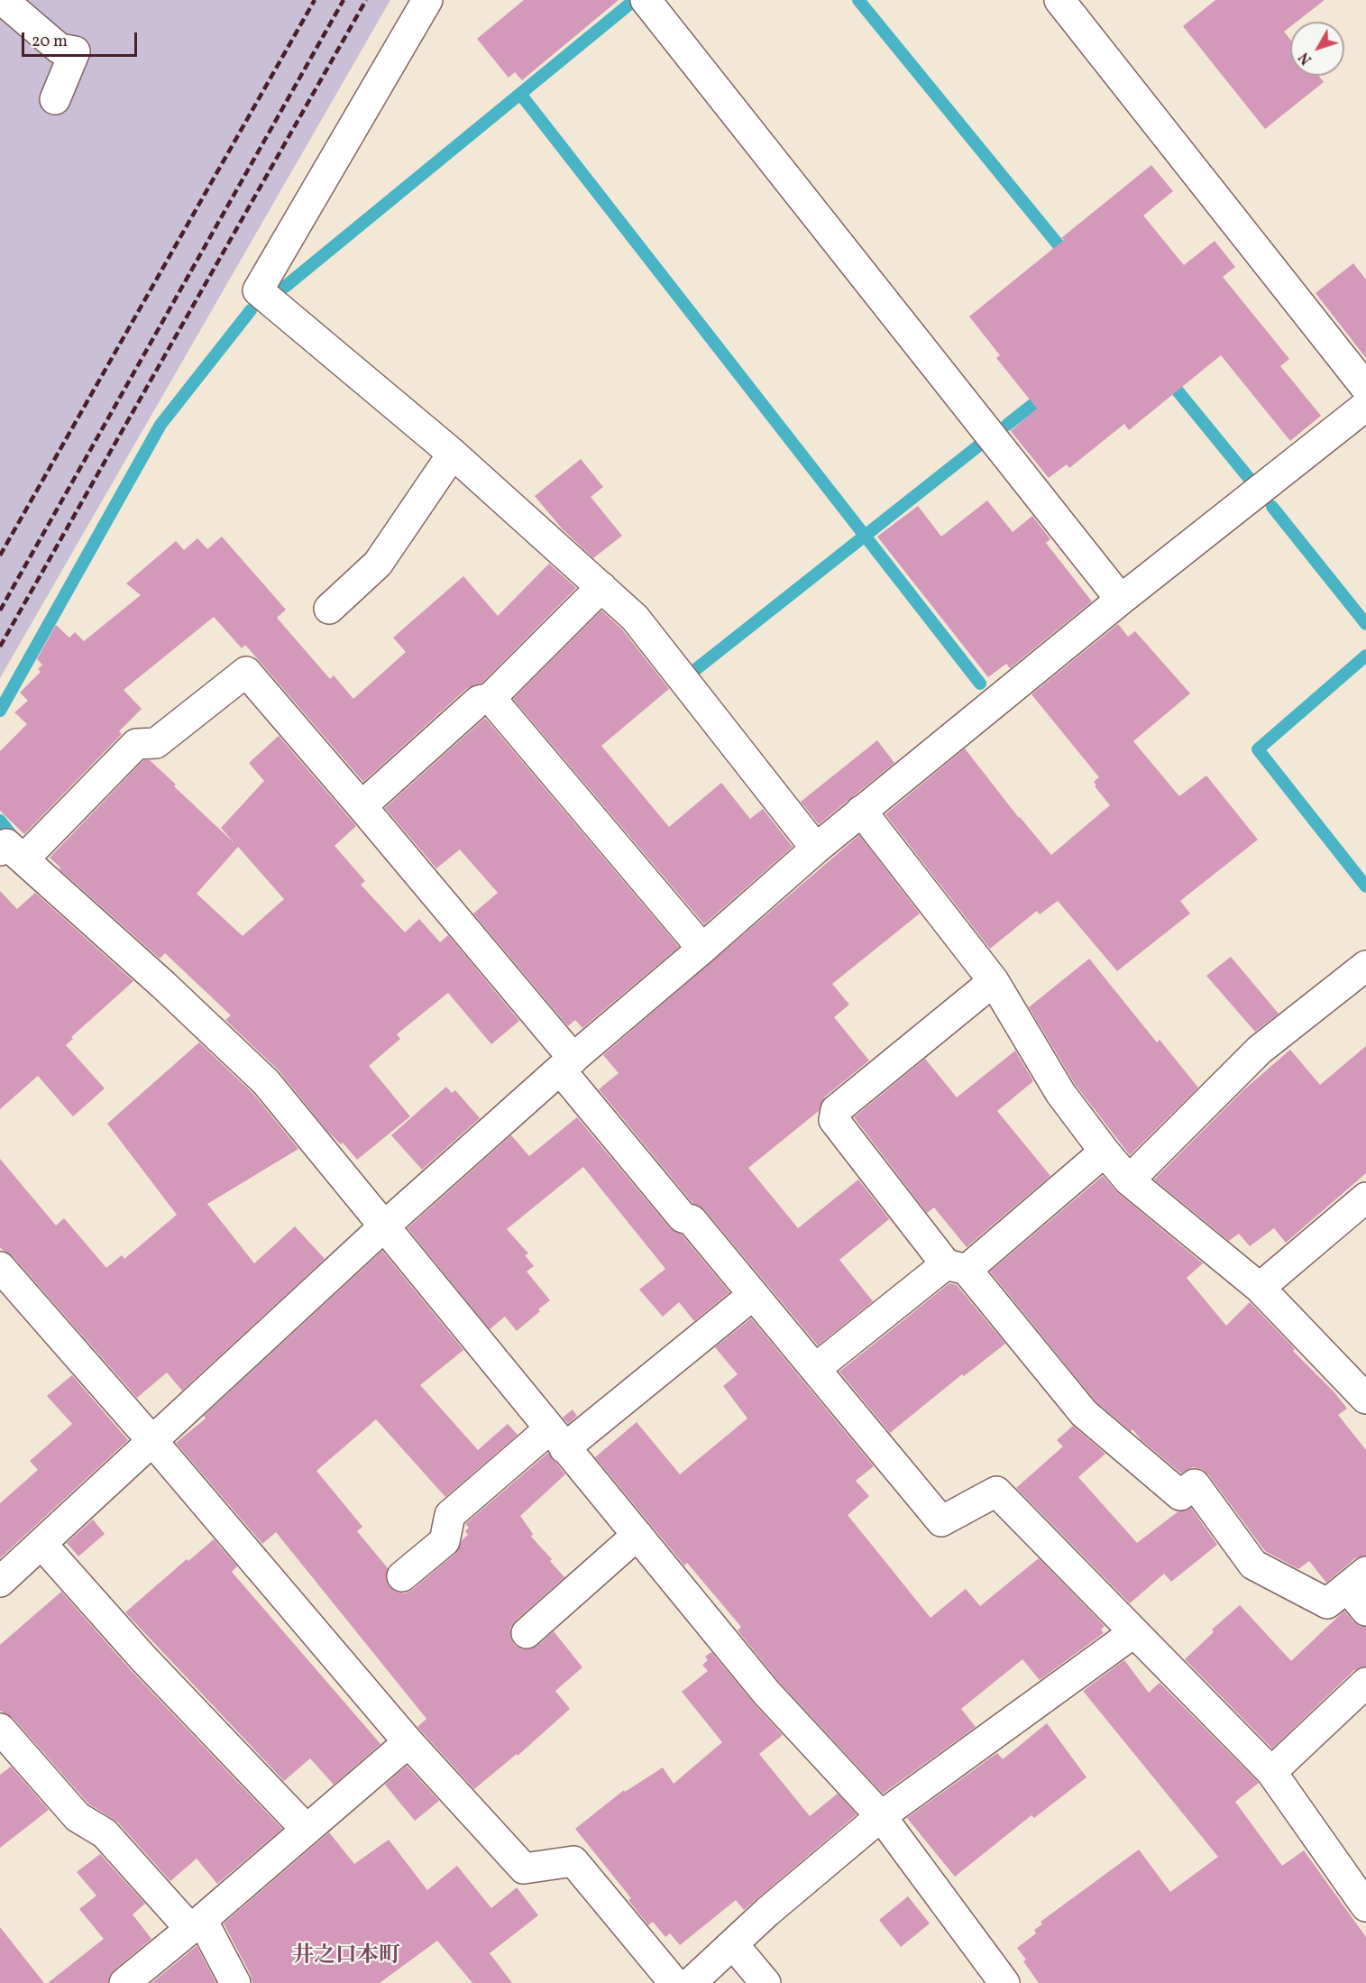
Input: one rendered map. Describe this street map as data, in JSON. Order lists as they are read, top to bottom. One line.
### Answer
{"districts":["井之口本町"],"scale_bar":"20 m","north":"bottom left"}
